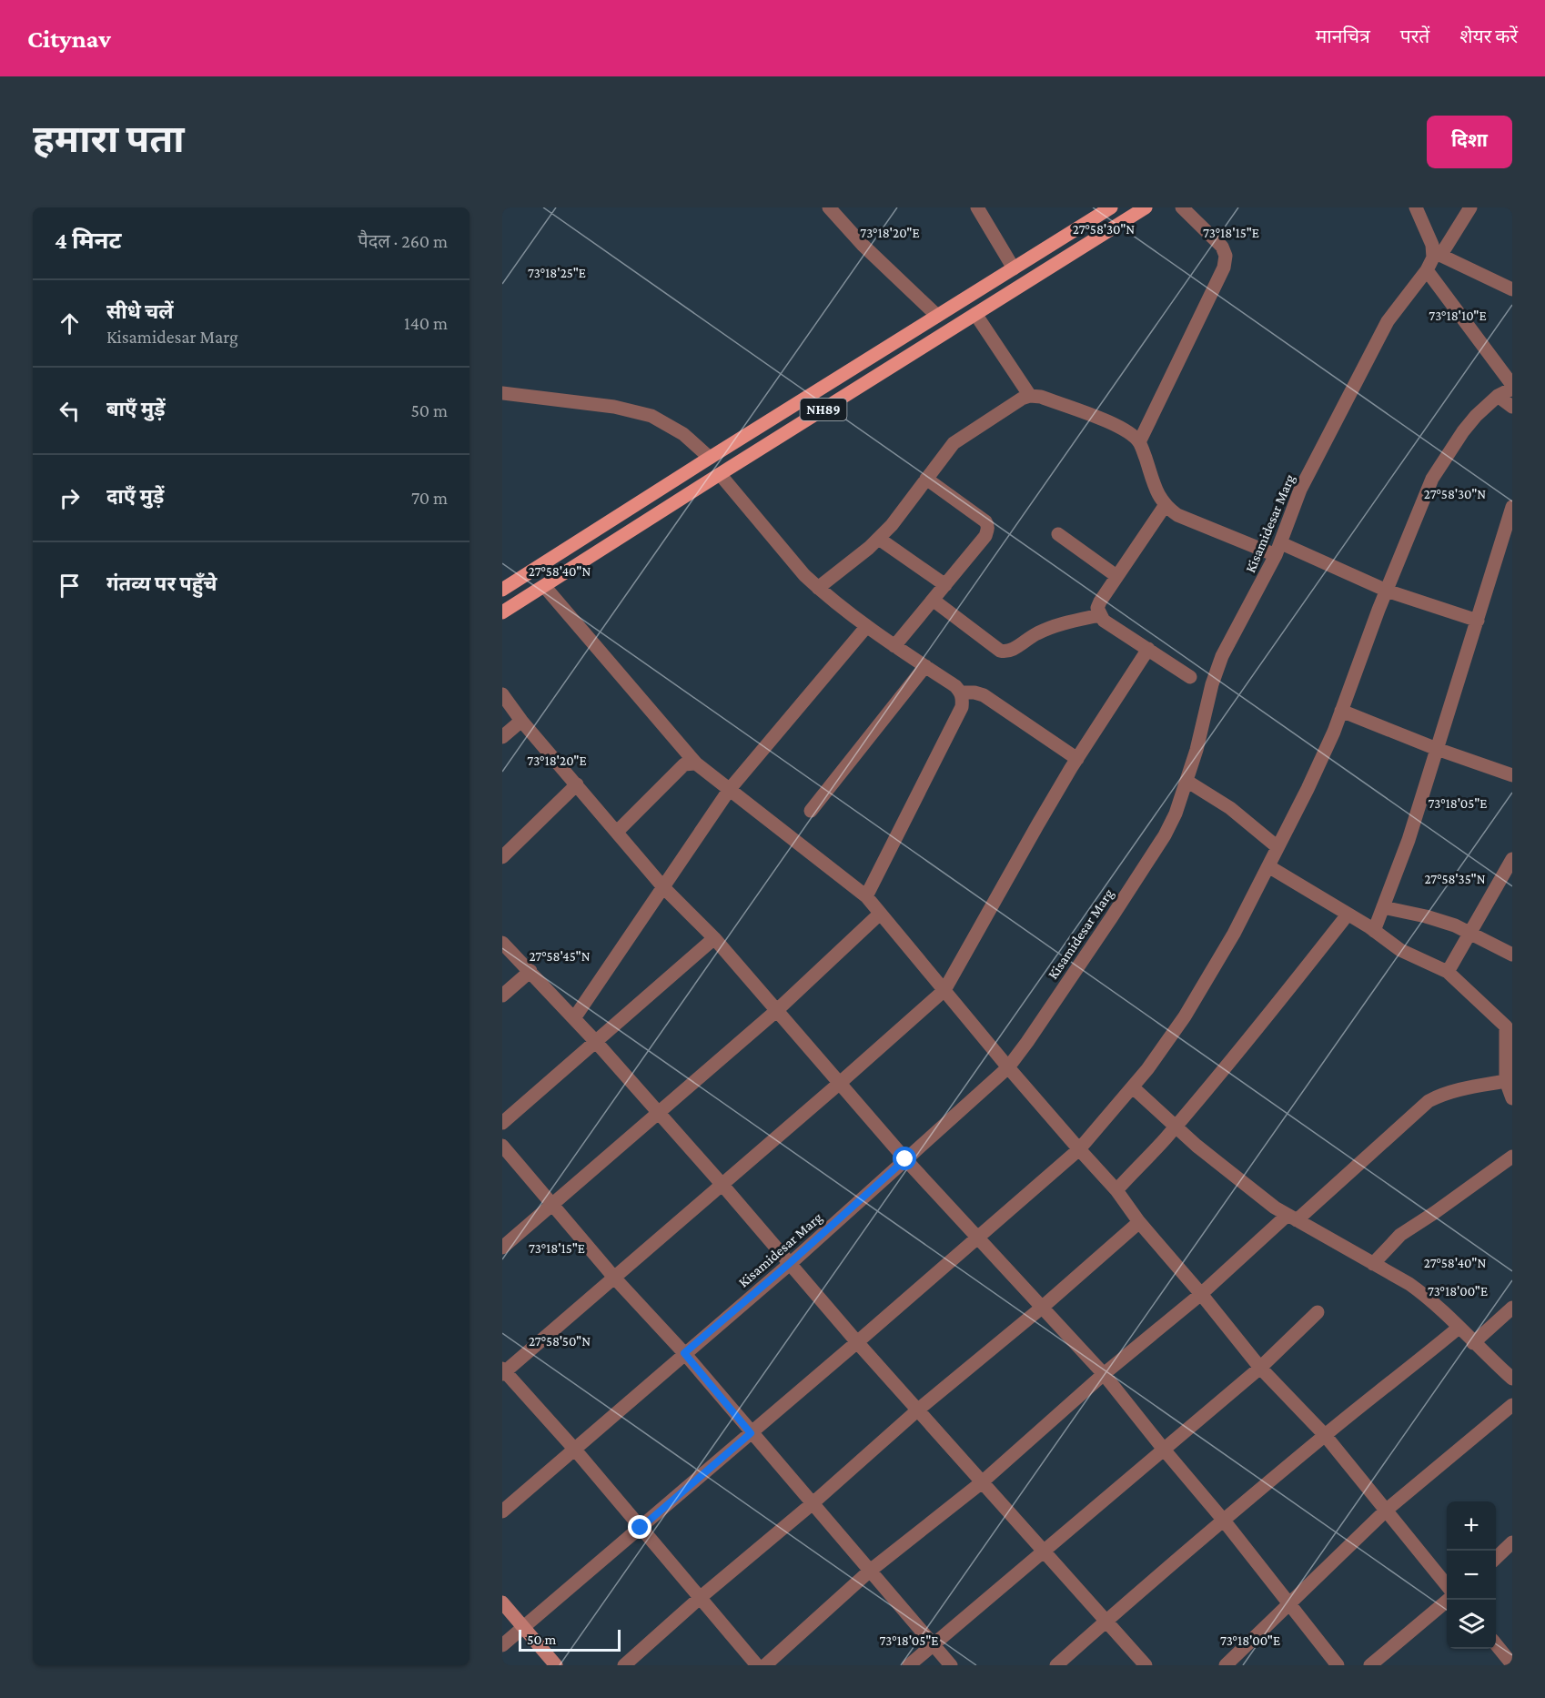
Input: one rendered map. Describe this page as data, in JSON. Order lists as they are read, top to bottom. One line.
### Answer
{"streets":{"main road":["NH89"],"street":["Kisamidesar Marg"]},"scale_bar":"50 m","page":{"header":"Citynav","nav":["मानचित्र","परतें","शेयर करें"],"buttons":"दिशा","title":"हमारा पता","heading":["4 मिनट","पैदल · 260 m"],"list":[["सीधे चलें","Kisamidesar Marg","140 m"],["बाएँ मुड़ें","50 m"],["दाएँ मुड़ें","70 m"],"गंतव्य पर पहुँचे"],"map_buttons":["+","−"],"scale":"50 m"},"coordinates":["27°58'30\"N","73°18'20\"E","73°18'15\"E","73°18'25\"E","73°18'10\"E","27°58'40\"N","73°18'05\"E","27°58'35\"N","27°58'45\"N","73°18'00\"E","27°58'50\"N"]}
